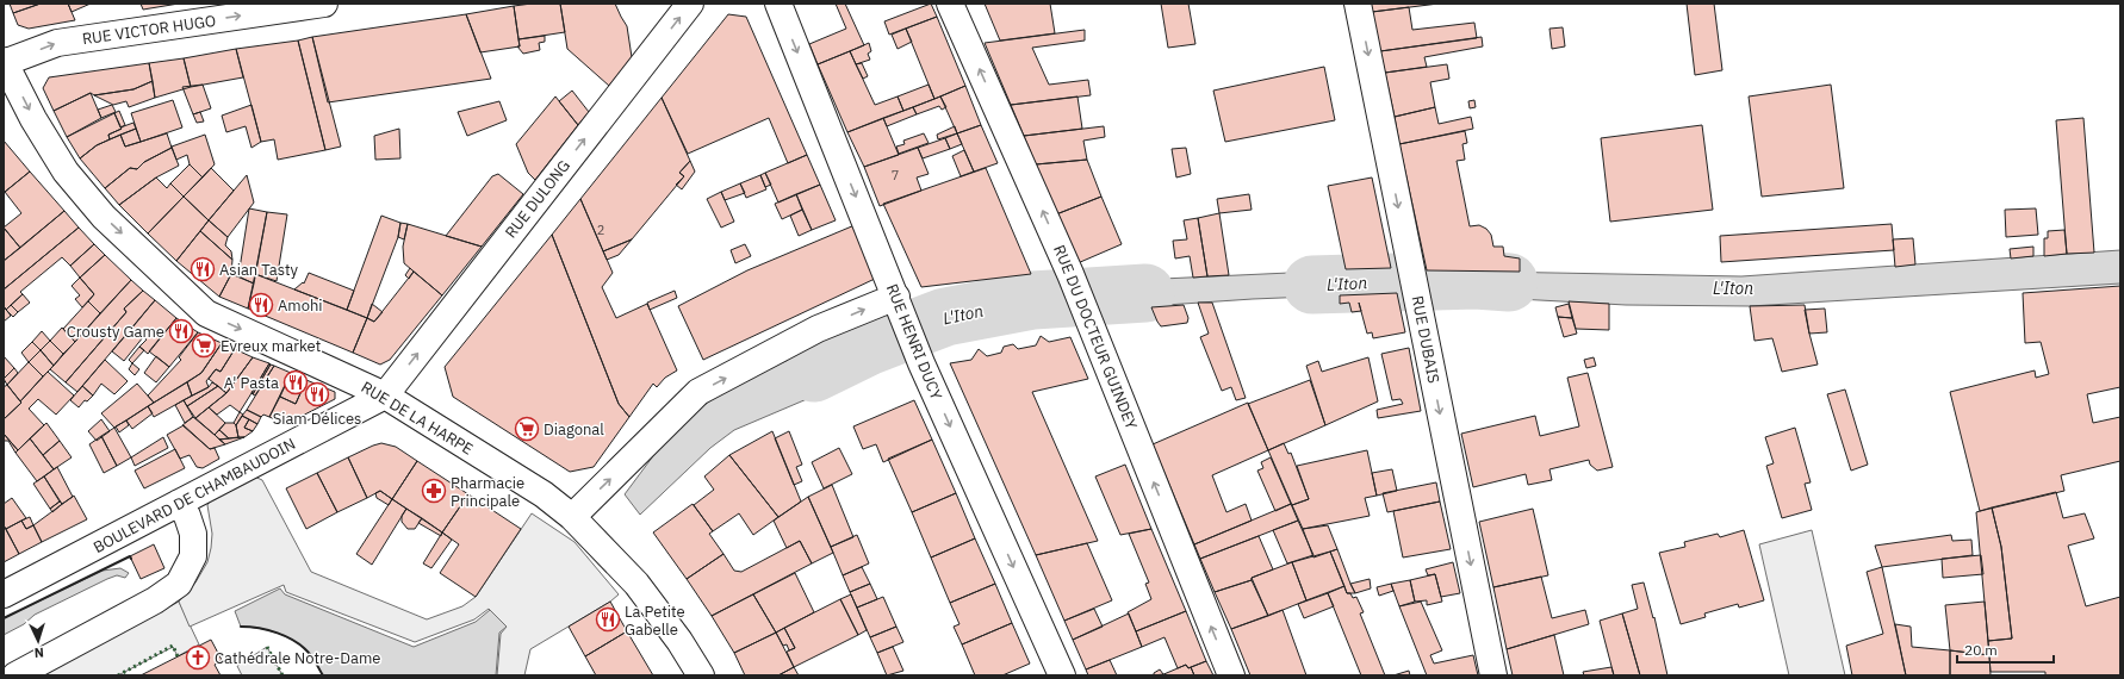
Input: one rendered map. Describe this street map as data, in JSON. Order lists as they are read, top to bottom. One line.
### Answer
{"streets":{"street":["RUE VICTOR HUGO","RUE DULONG","RUE DU DOCTEUR GUINDEY","RUE DUBAIS","RUE HENRI DUCY","RUE DE LA HARPE","BOULEVARD DE CHAMBAUDOIN"]},"crossings":[["RUE VICTOR HUGO","RUE DE LA HARPE"],["RUE DULONG","RUE DE LA HARPE"],["RUE DULONG","BOULEVARD DE CHAMBAUDOIN"],["RUE DE LA HARPE","BOULEVARD DE CHAMBAUDOIN"]],"one_way":["RUE VICTOR HUGO","RUE DULONG","RUE DU DOCTEUR GUINDEY","RUE DUBAIS","RUE HENRI DUCY","RUE DE LA HARPE"],"water":["L'Iton"],"places":{"restaurant":["Asian Tasty","Amohi","Crousty Game","A' Pasta","Siam Délices","La Petite Gabelle"],"supermarket":["Evreux market","Diagonal"],"pharmacy":["Pharmacie Principale"],"church":["Cathédrale Notre-Dame"]},"house_numbers":["7","2"],"scale_bar":"20 m","north":"bottom"}
